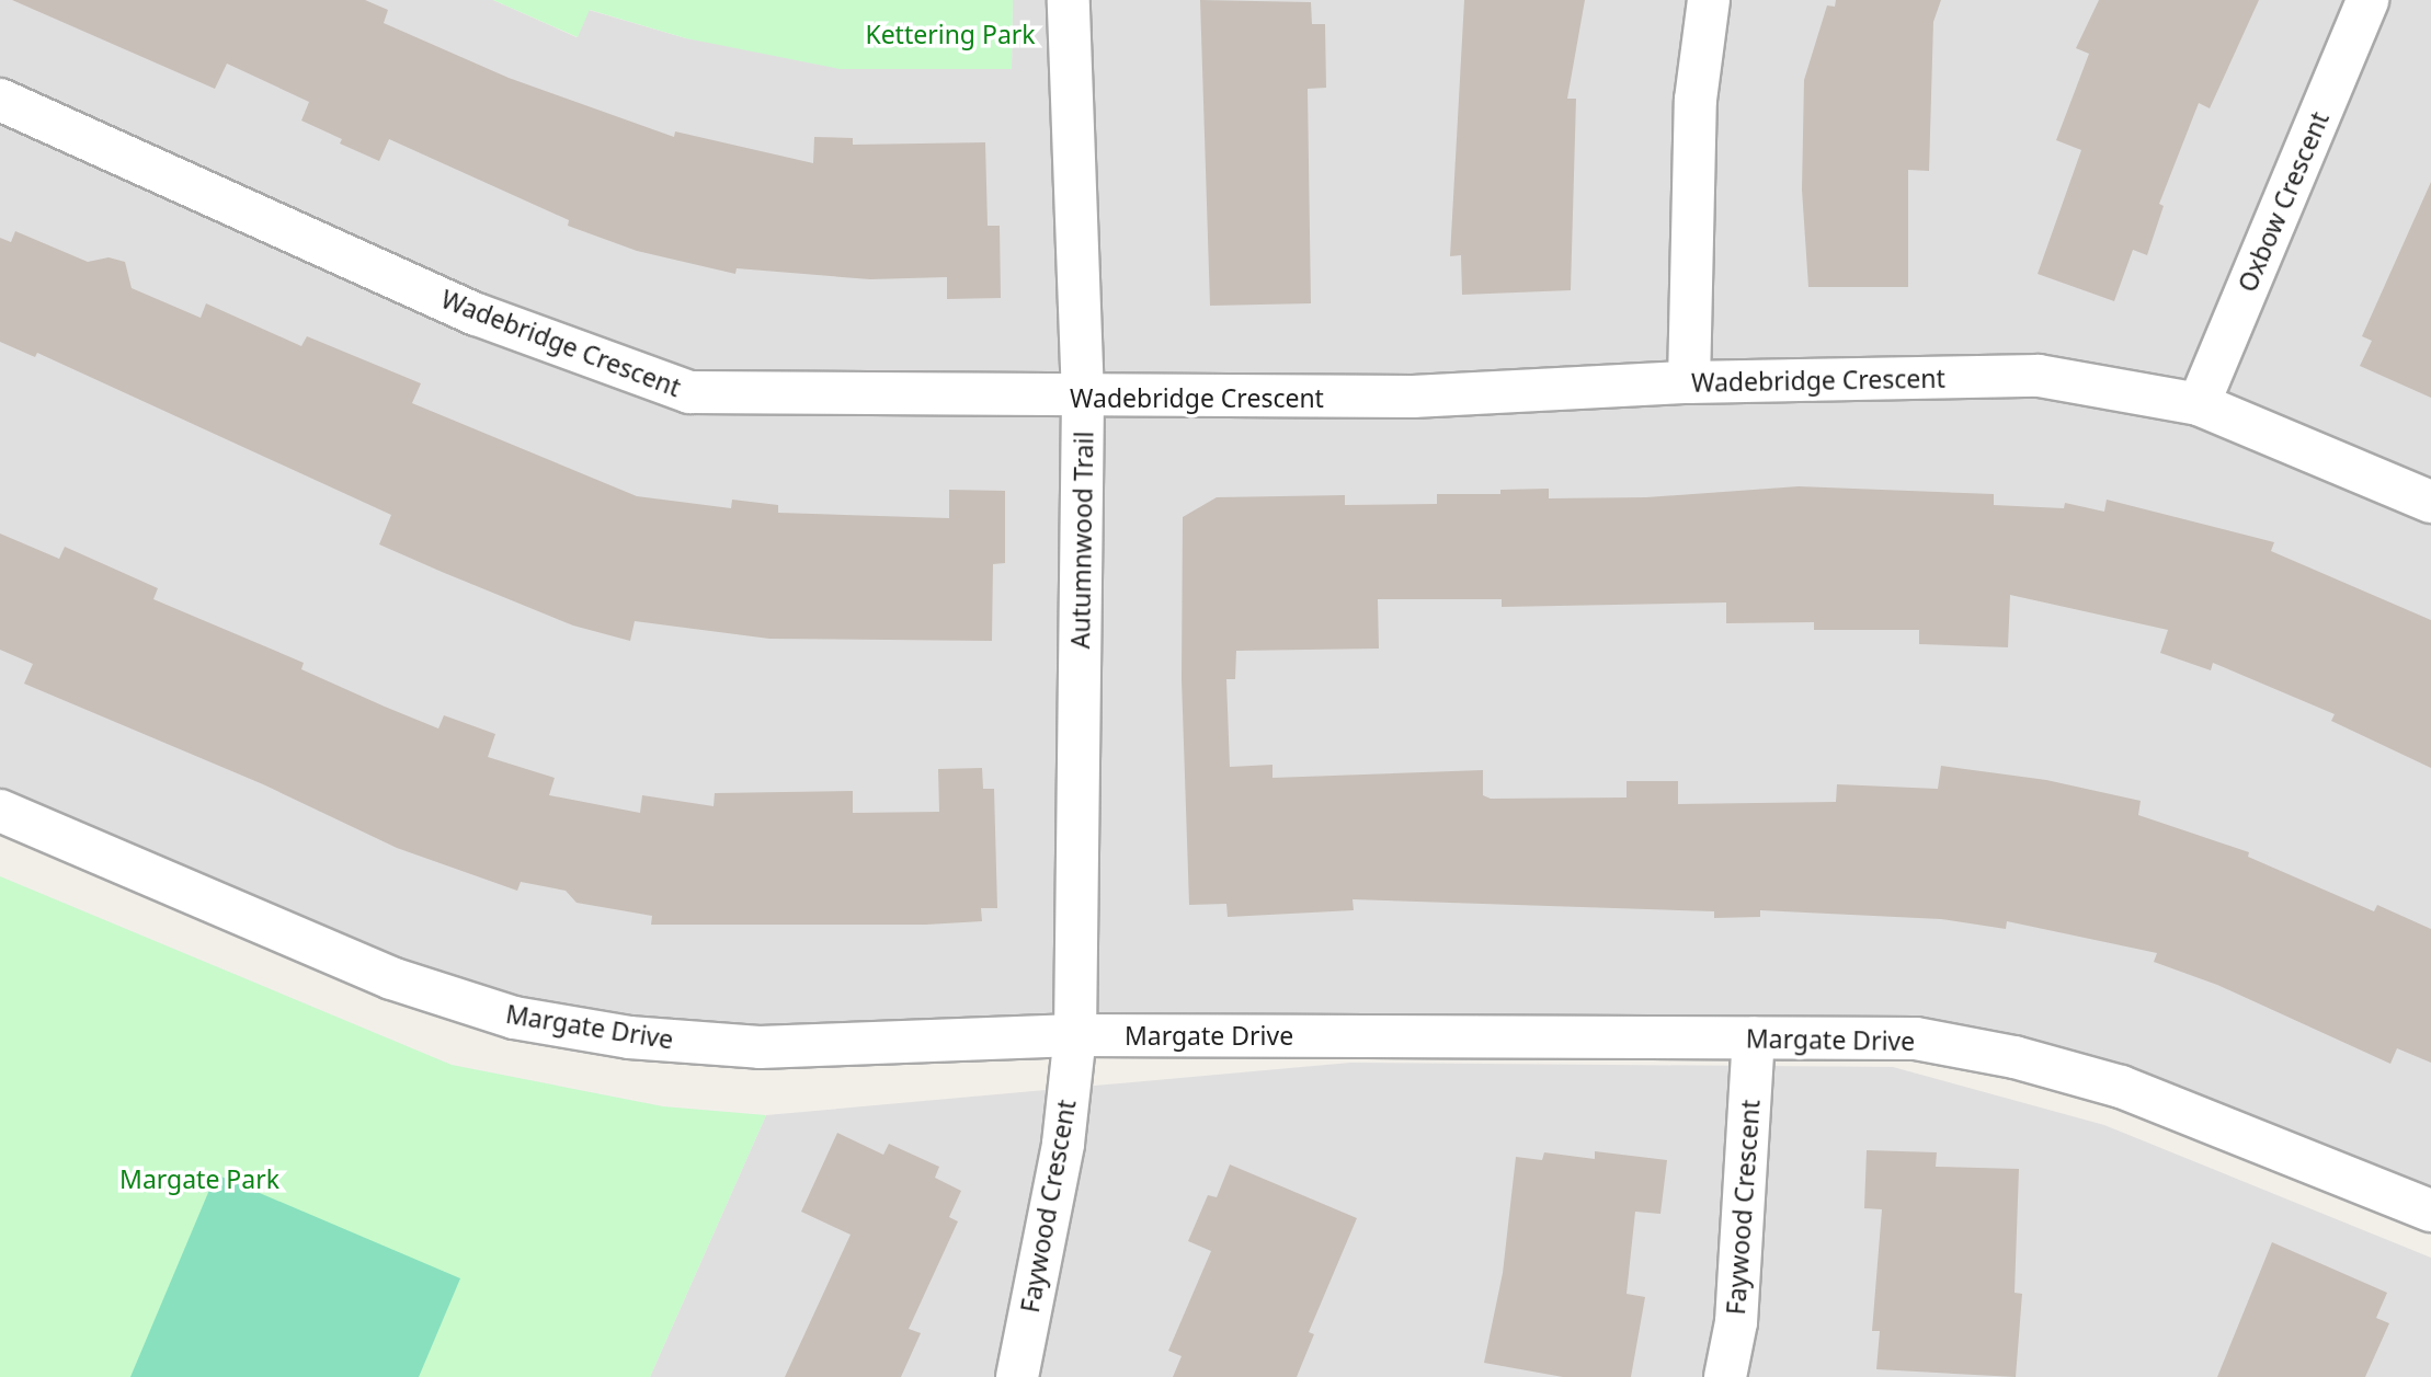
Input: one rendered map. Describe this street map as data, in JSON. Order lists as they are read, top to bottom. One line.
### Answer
{"streets":{"street":["Oxbow Crescent","Wadebridge Crescent","Autumnwood Trail","Margate Drive","Faywood Crescent"]},"crossings":[["Oxbow Crescent","Wadebridge Crescent"],["Wadebridge Crescent","Autumnwood Trail"],["Autumnwood Trail","Margate Drive"],["Autumnwood Trail","Faywood Crescent"],["Margate Drive","Faywood Crescent"]],"parks":["Kettering Park","Margate Park"]}
